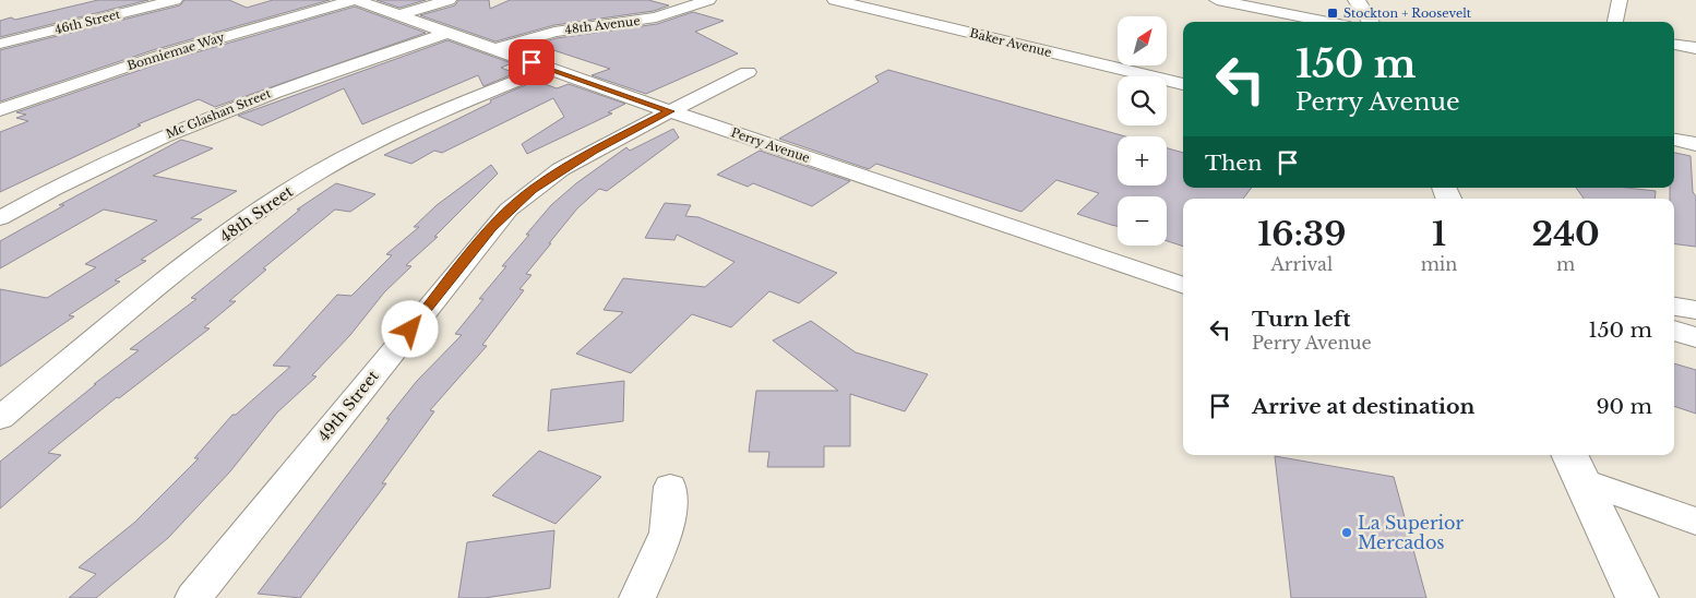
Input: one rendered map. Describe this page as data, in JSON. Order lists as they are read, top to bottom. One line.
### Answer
{"streets":{"street":["46th Street","48th Avenue","Baker Avenue","Bonniemae Way","Mc Glashan Street","Perry Avenue","48th Street","49th Street"]},"crossings":[["48th Avenue","Perry Avenue"],["Bonniemae Way","Perry Avenue"],["Mc Glashan Street","Perry Avenue"],["Perry Avenue","48th Street"],["Perry Avenue","49th Street"]],"places":{"transit":["Stockton + Roosevelt"],"other":["La Superior Mercados"]},"north":"top right","page":{"map_buttons":["+","−"],"turn":["150 m","Perry Avenue"],"then":"Then","eta":["16:39","Arrival","1","min","240","m"],"list":[{"name":"Turn left","note":"Perry Avenue","value":"150 m"},{"name":"Arrive at destination","value":"90 m"}]}}
